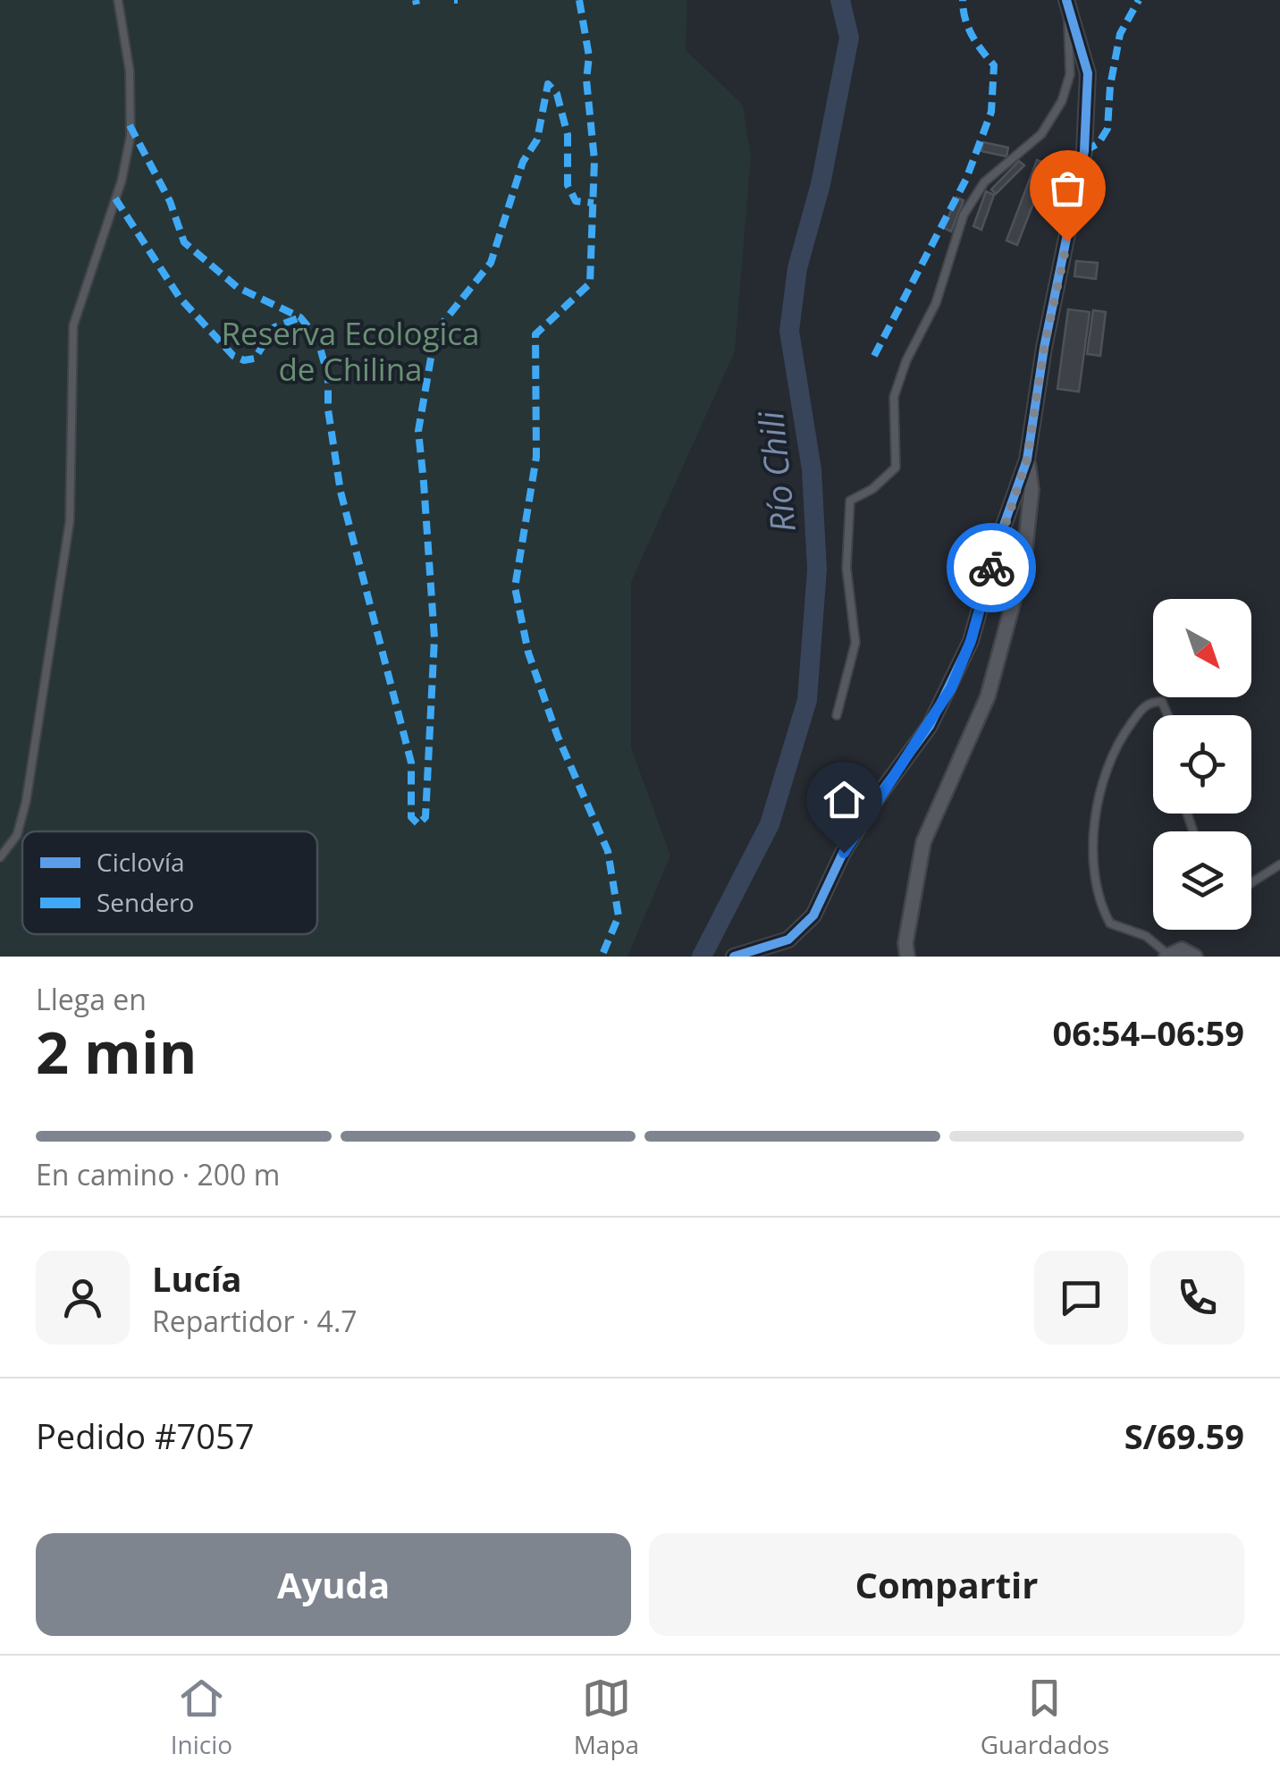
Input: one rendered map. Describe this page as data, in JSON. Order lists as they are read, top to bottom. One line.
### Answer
{"water":["Río Chili"],"parks":["Reserva Ecologica de Chilina"],"legend":["Ciclovía","Sendero"],"north":"bottom right","page":{"heading":["2 min","Llega en","06:54–06:59"],"panel":["Lucía","Repartidor · 4.7","Pedido #7057","S/69.59"],"bar":"En camino · 200 m","buttons":["Ayuda","Compartir"],"tabs":["Inicio","Mapa","Guardados"]}}
